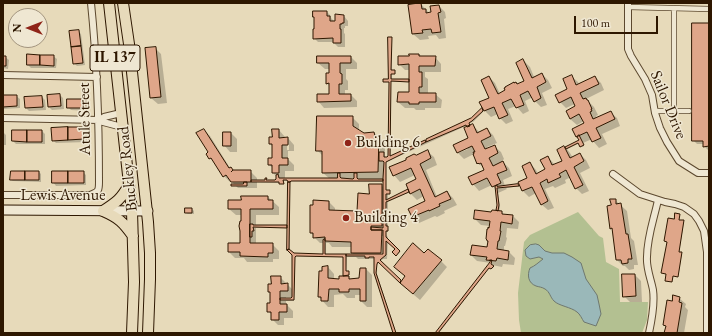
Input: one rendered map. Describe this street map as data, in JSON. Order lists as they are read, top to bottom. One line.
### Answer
{"streets":{"highway":["IL 137","Buckley Road"],"main road":["Lewis Avenue"],"street":["Sailor Drive","Atule Street"]},"crossings":[["Buckley Road","Lewis Avenue"]],"places":["Building 6","Building 4"],"scale_bar":"100 m","north":"left"}
